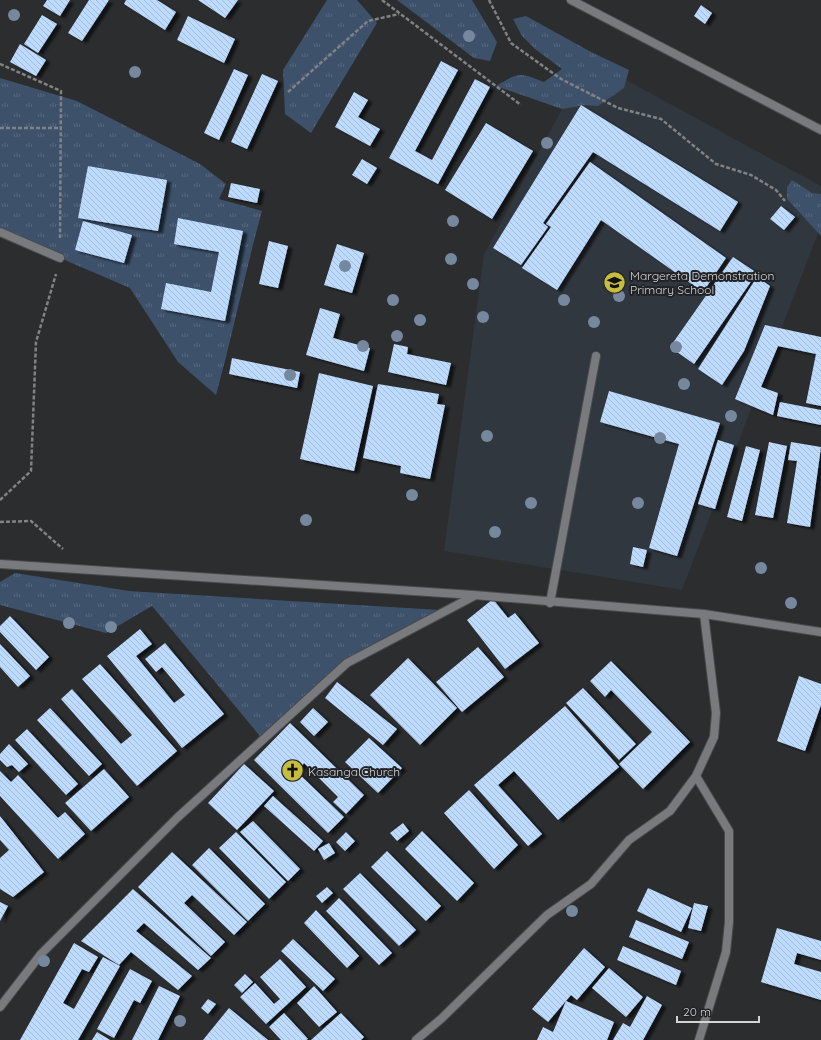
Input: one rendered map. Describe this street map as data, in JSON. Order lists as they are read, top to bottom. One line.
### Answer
{"places":{"school or university":["Margereta Demonstration Primary School"],"church":["Kasanga Church"]},"scale_bar":"20 m"}
